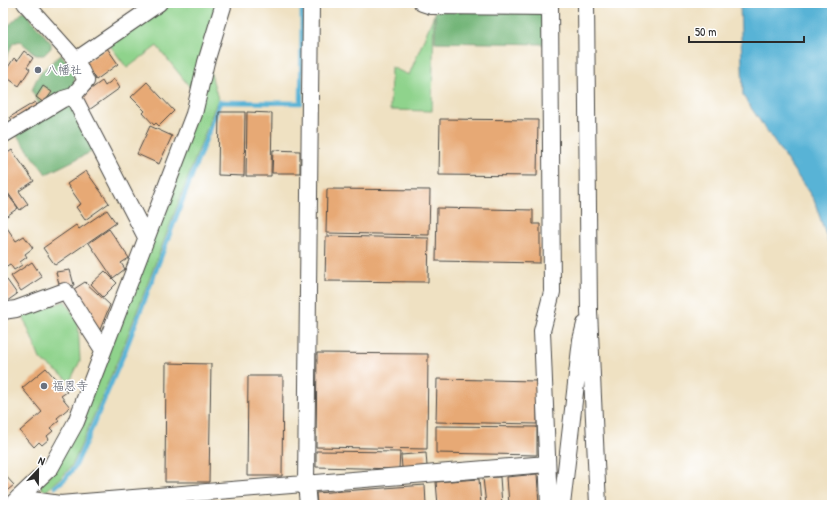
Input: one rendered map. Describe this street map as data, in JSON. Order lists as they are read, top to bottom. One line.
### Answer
{"places":["八幡社","福恩寺"],"scale_bar":"50 m","north":"top"}
